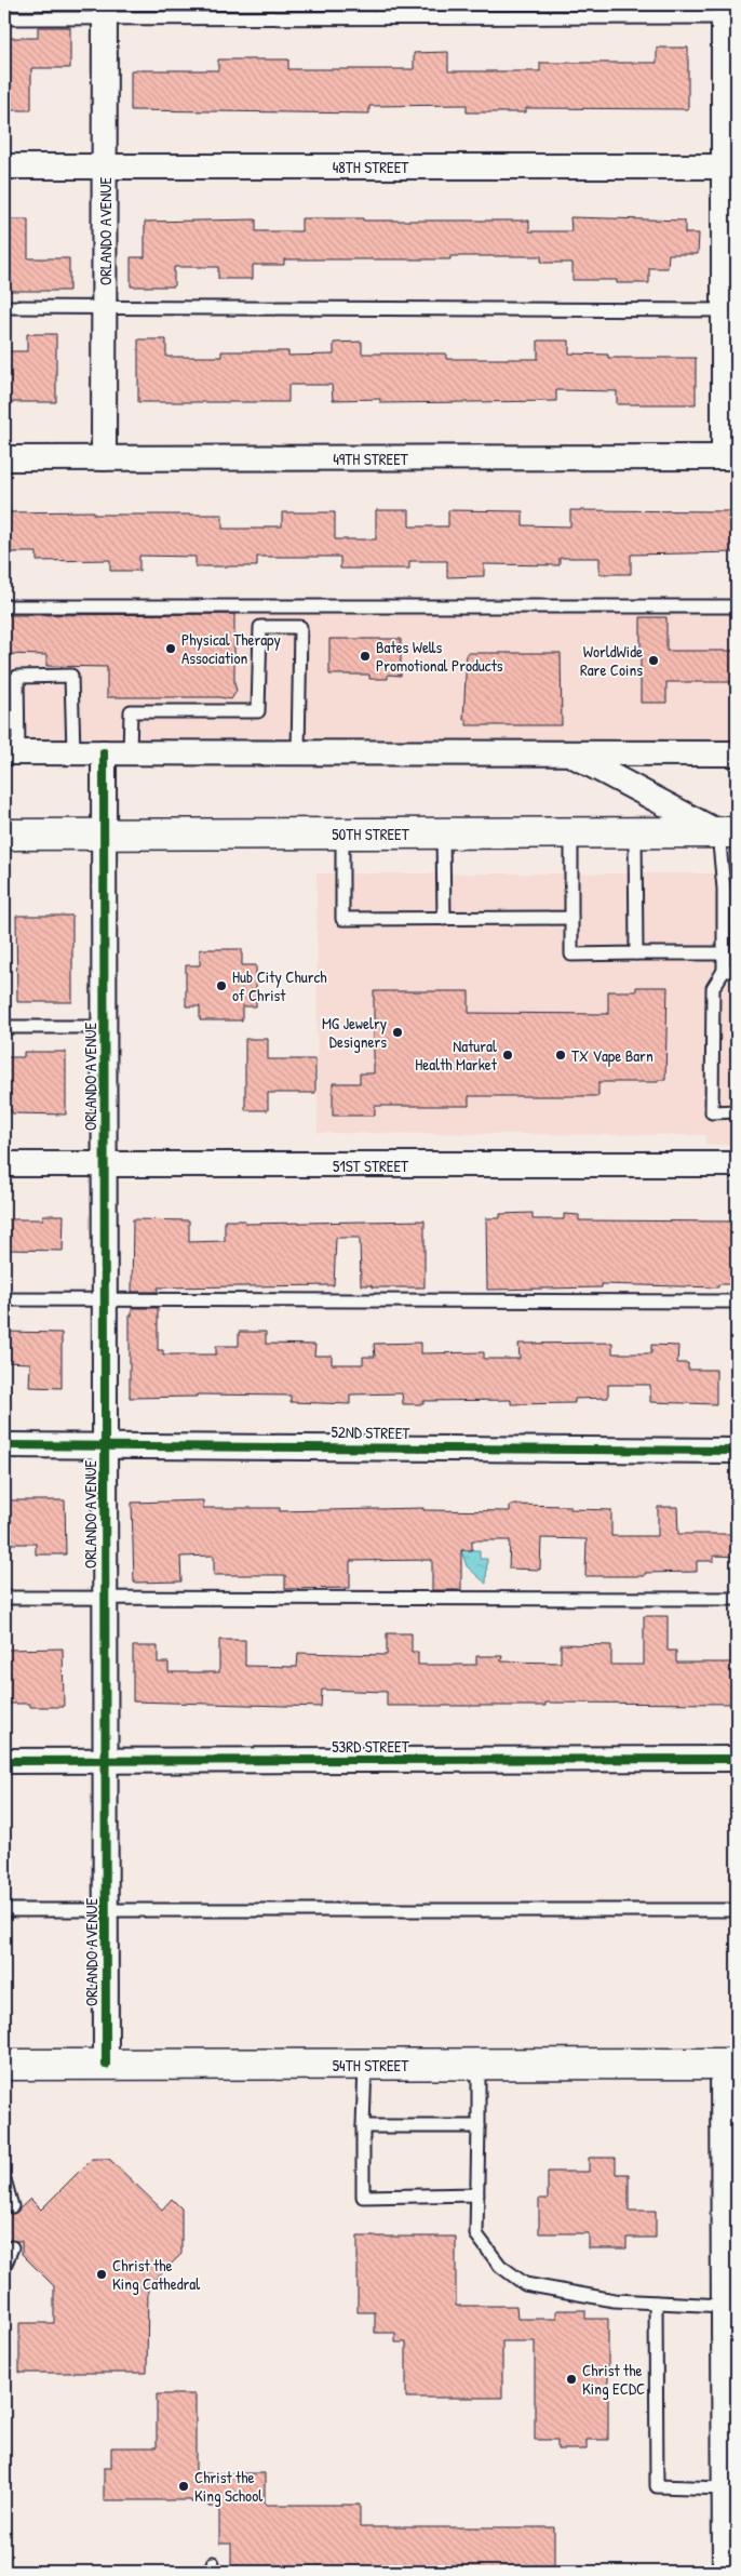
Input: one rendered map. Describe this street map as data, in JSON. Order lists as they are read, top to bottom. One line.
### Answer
{"streets":{"main road":["50TH STREET","54TH STREET"],"street":["48TH STREET","ORLANDO AVENUE","49TH STREET","51ST STREET","52ND STREET","53RD STREET"]},"crossings":[["48TH STREET","ORLANDO AVENUE"],["ORLANDO AVENUE","49TH STREET"],["ORLANDO AVENUE","50TH STREET"],["ORLANDO AVENUE","51ST STREET"],["ORLANDO AVENUE","52ND STREET"],["ORLANDO AVENUE","53RD STREET"],["ORLANDO AVENUE","54TH STREET"]],"places":["Physical Therapy Association","Bates Wells Promotional Products","WorldWide Rare Coins","Hub City Church of Christ","MG Jewelry Designers","Natural Health Market","TX Vape Barn","Christ the King Cathedral","Christ the King ECDC","Christ the King School"]}
